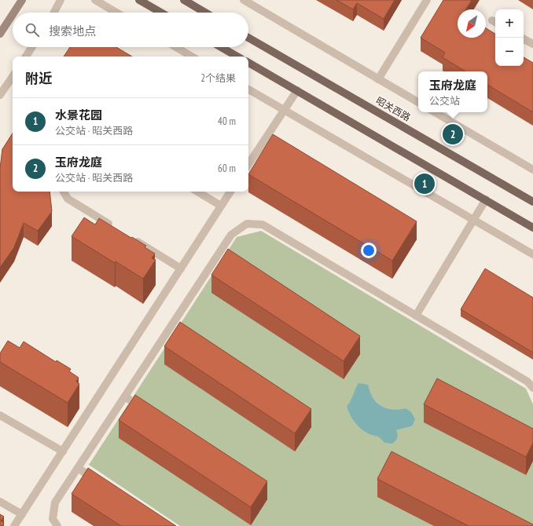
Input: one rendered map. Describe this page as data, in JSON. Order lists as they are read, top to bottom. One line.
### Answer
{"streets":{"main road":["昭关西路"]},"north":"bottom left","page":{"map_buttons":["+","−"],"search":"搜索地点","heading":["附近","2个结果"],"popup":["玉府龙庭","公交站"],"list":[{"mark":"1","name":"水景花园","note":"公交站 · 昭关西路","value":"40 m"},{"mark":"2","name":"玉府龙庭","note":"公交站 · 昭关西路","value":"60 m"}],"pins":["2","1"]}}
